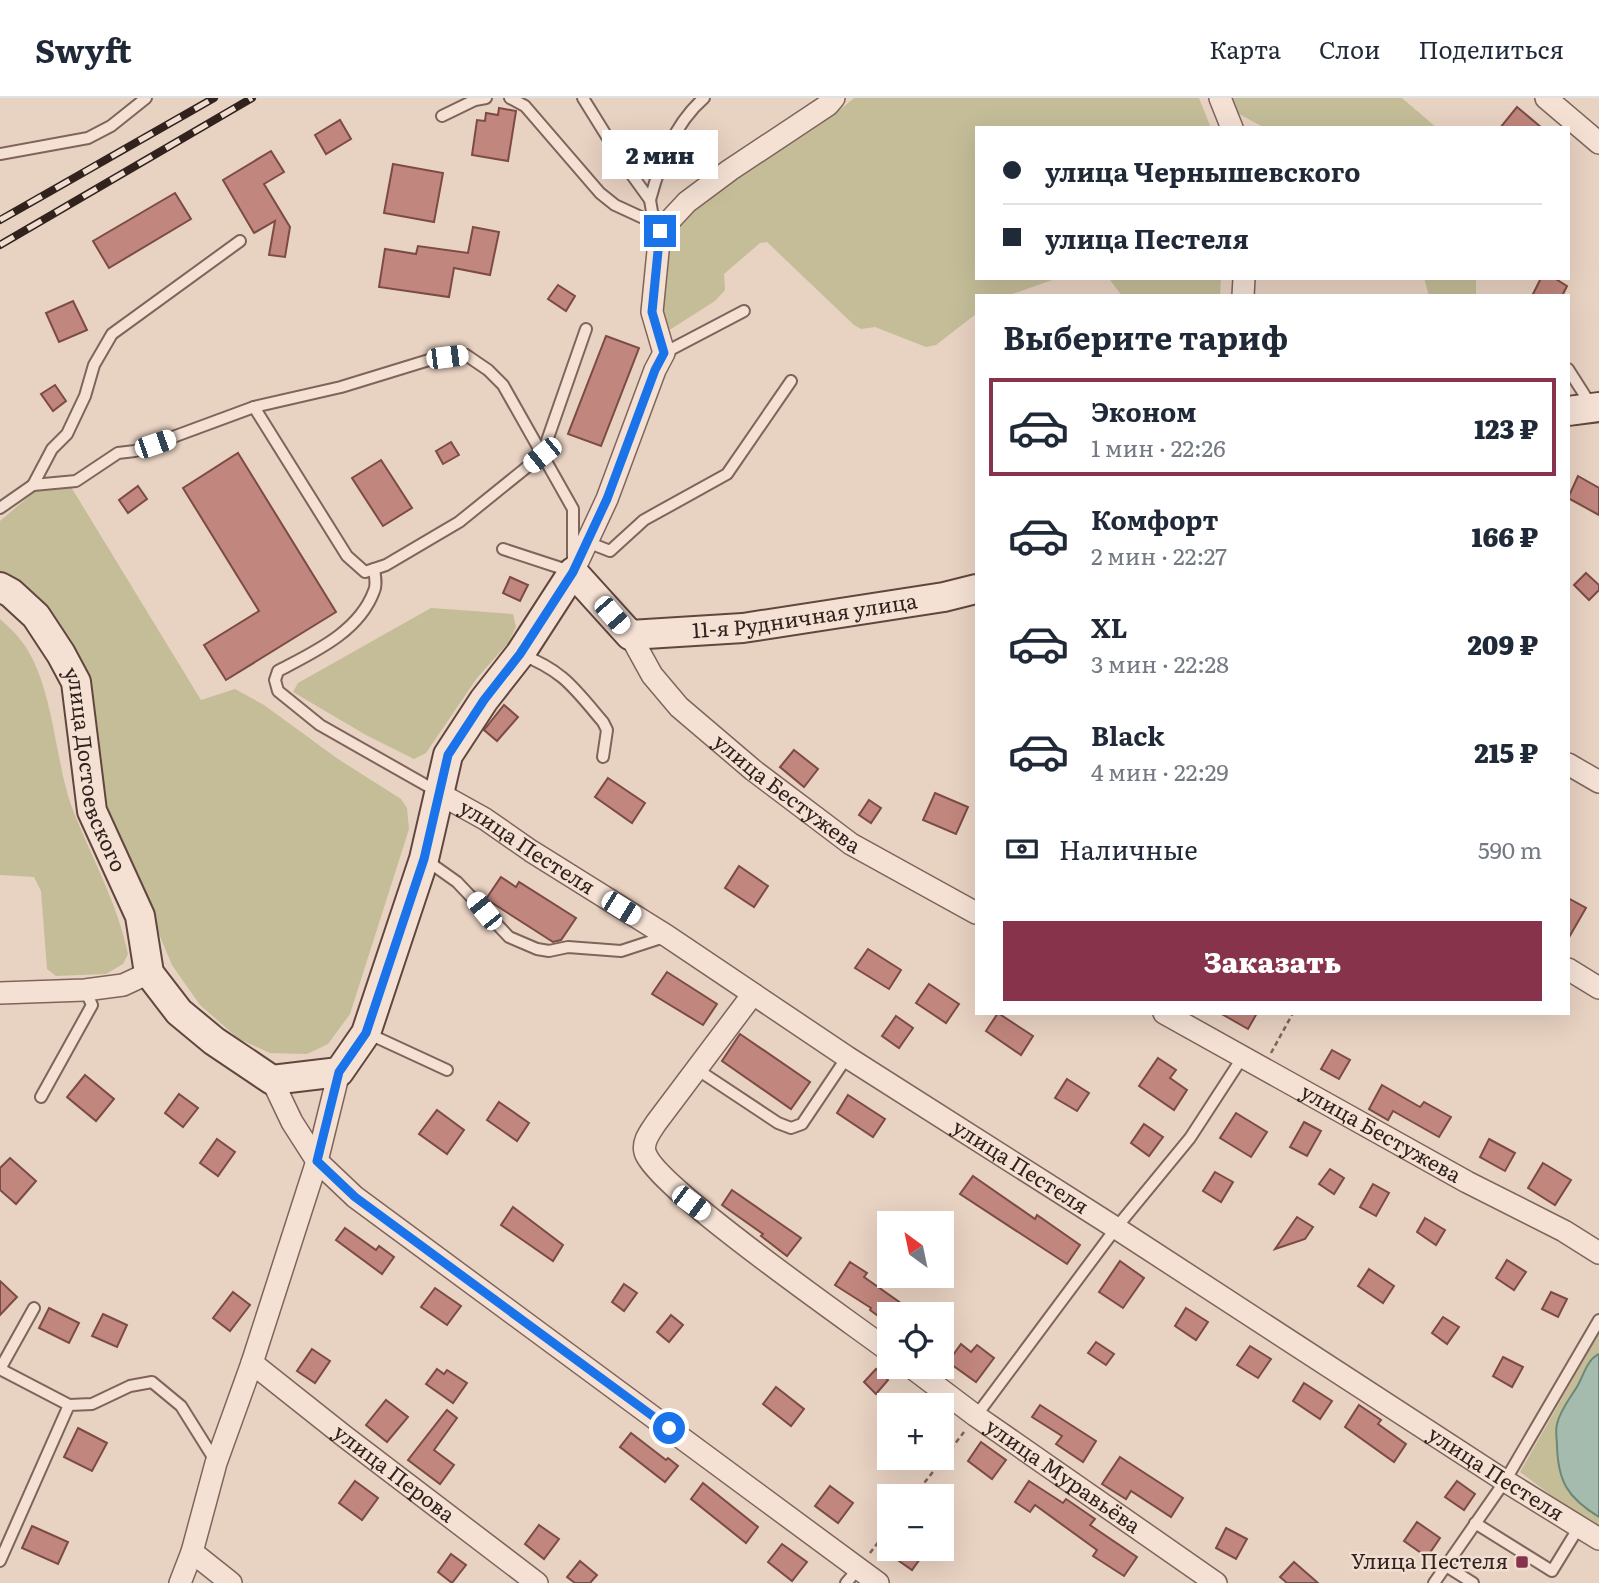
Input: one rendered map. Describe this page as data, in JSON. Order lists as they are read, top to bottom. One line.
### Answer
{"streets":{"main road":["11-я Рудничная улица","улица Достоевского","улица Пестеля"],"street":["улица Бестужева","улица Перова","улица Муравьёва"]},"crossings":[["11-я Рудничная улица","улица Бестужева"]],"places":{"transit":["Улица Пестеля"]},"north":"top left","page":{"header":"Swyft","nav":["Карта","Слои","Поделиться"],"banner":["улица Чернышевского","улица Пестеля"],"bubble":"2 мин","heading":"Выберите тариф","list":[{"name":"Эконом","note":"1 мин · 22:26","value":"123 ₽"},{"name":"Комфорт","note":"2 мин · 22:27","value":"166 ₽"},{"name":"XL","note":"3 мин · 22:28","value":"209 ₽"},{"name":"Black","note":"4 мин · 22:29","value":"215 ₽"}],"pay":["Наличные","590 m"],"buttons":"Заказать","map_buttons":["+","−"]}}
